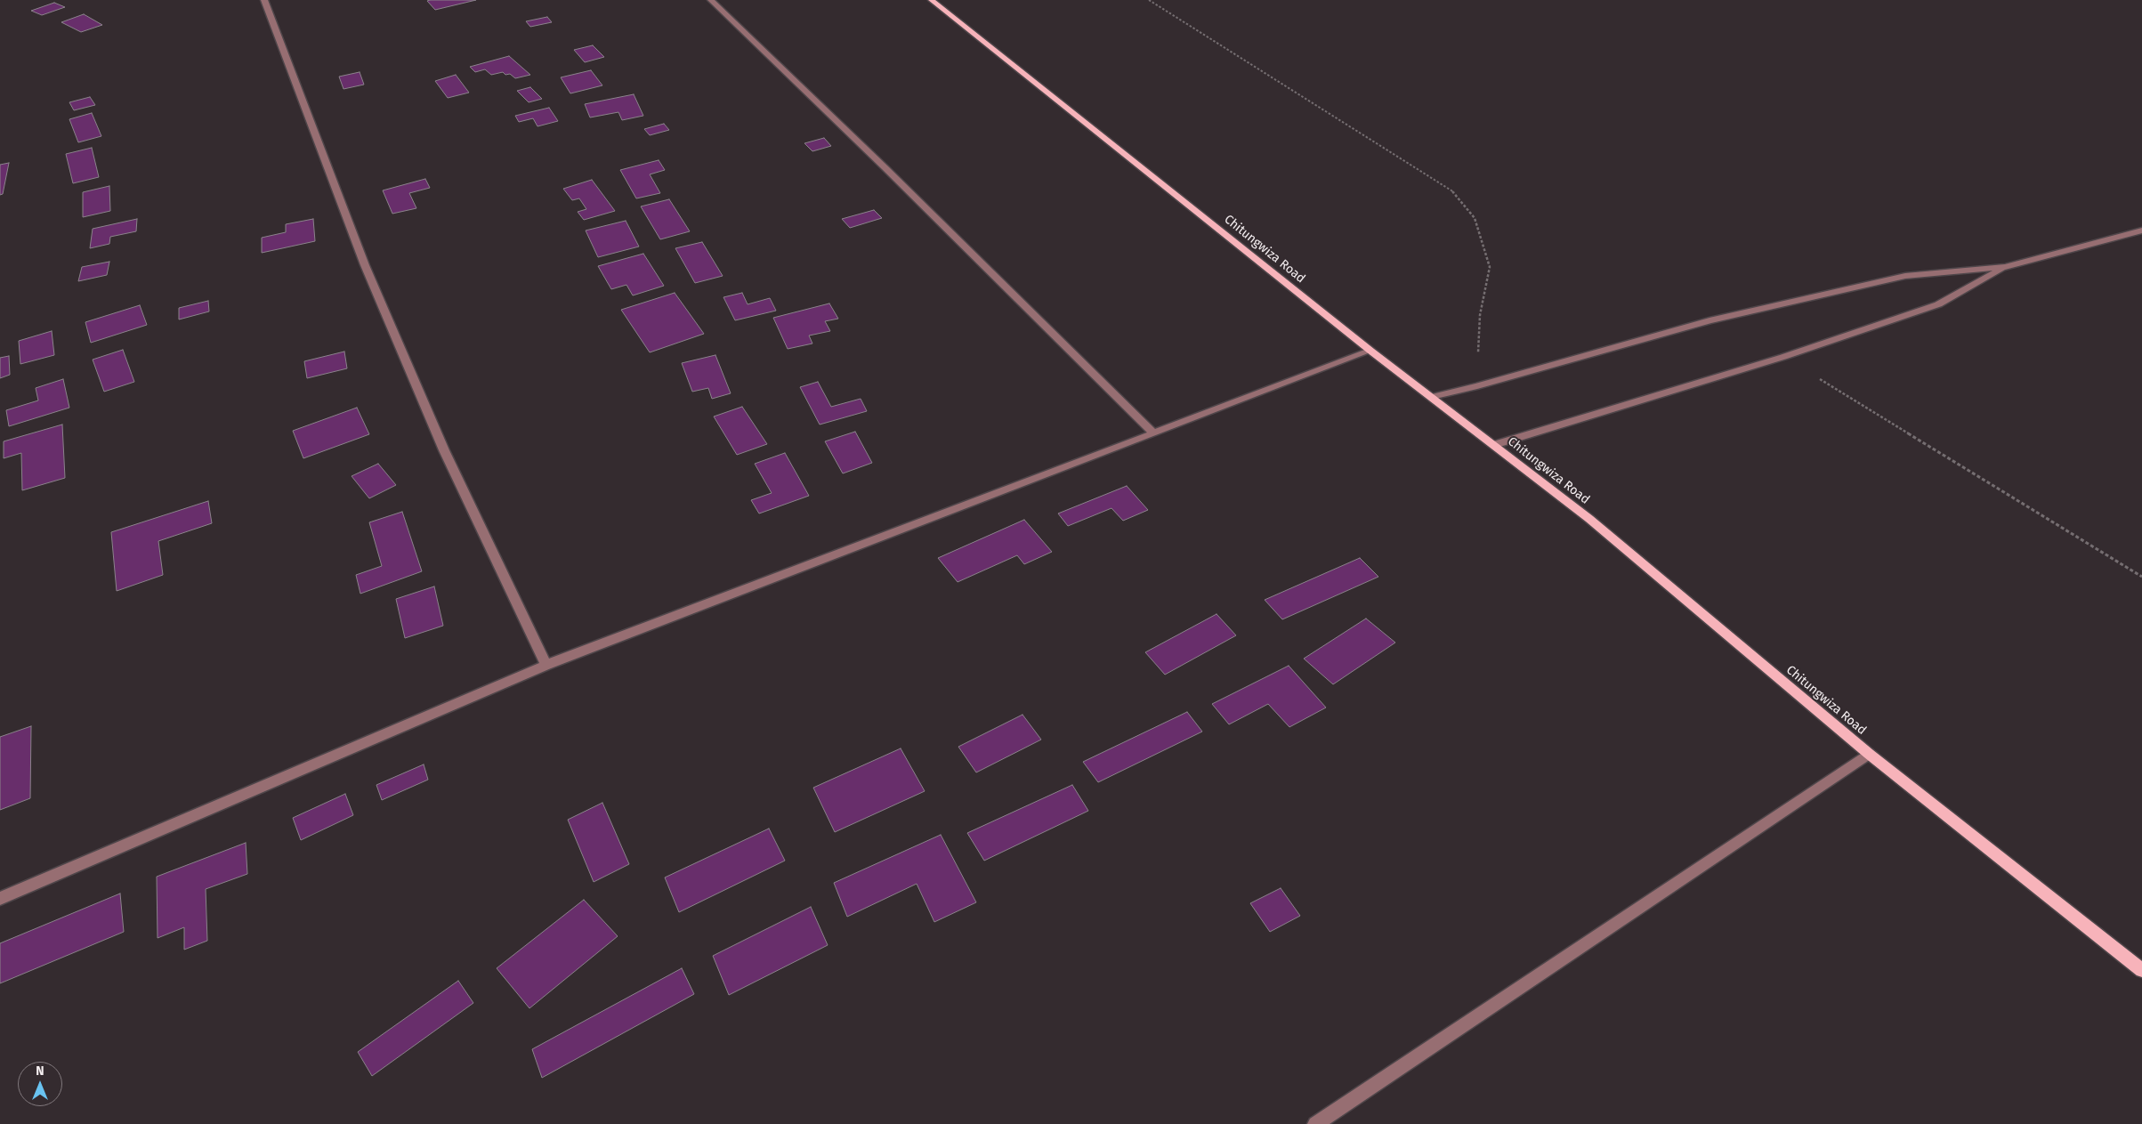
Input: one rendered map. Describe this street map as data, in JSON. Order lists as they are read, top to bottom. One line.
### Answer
{"streets":{"main road":["Chitungwiza Road"]},"north":"top"}
